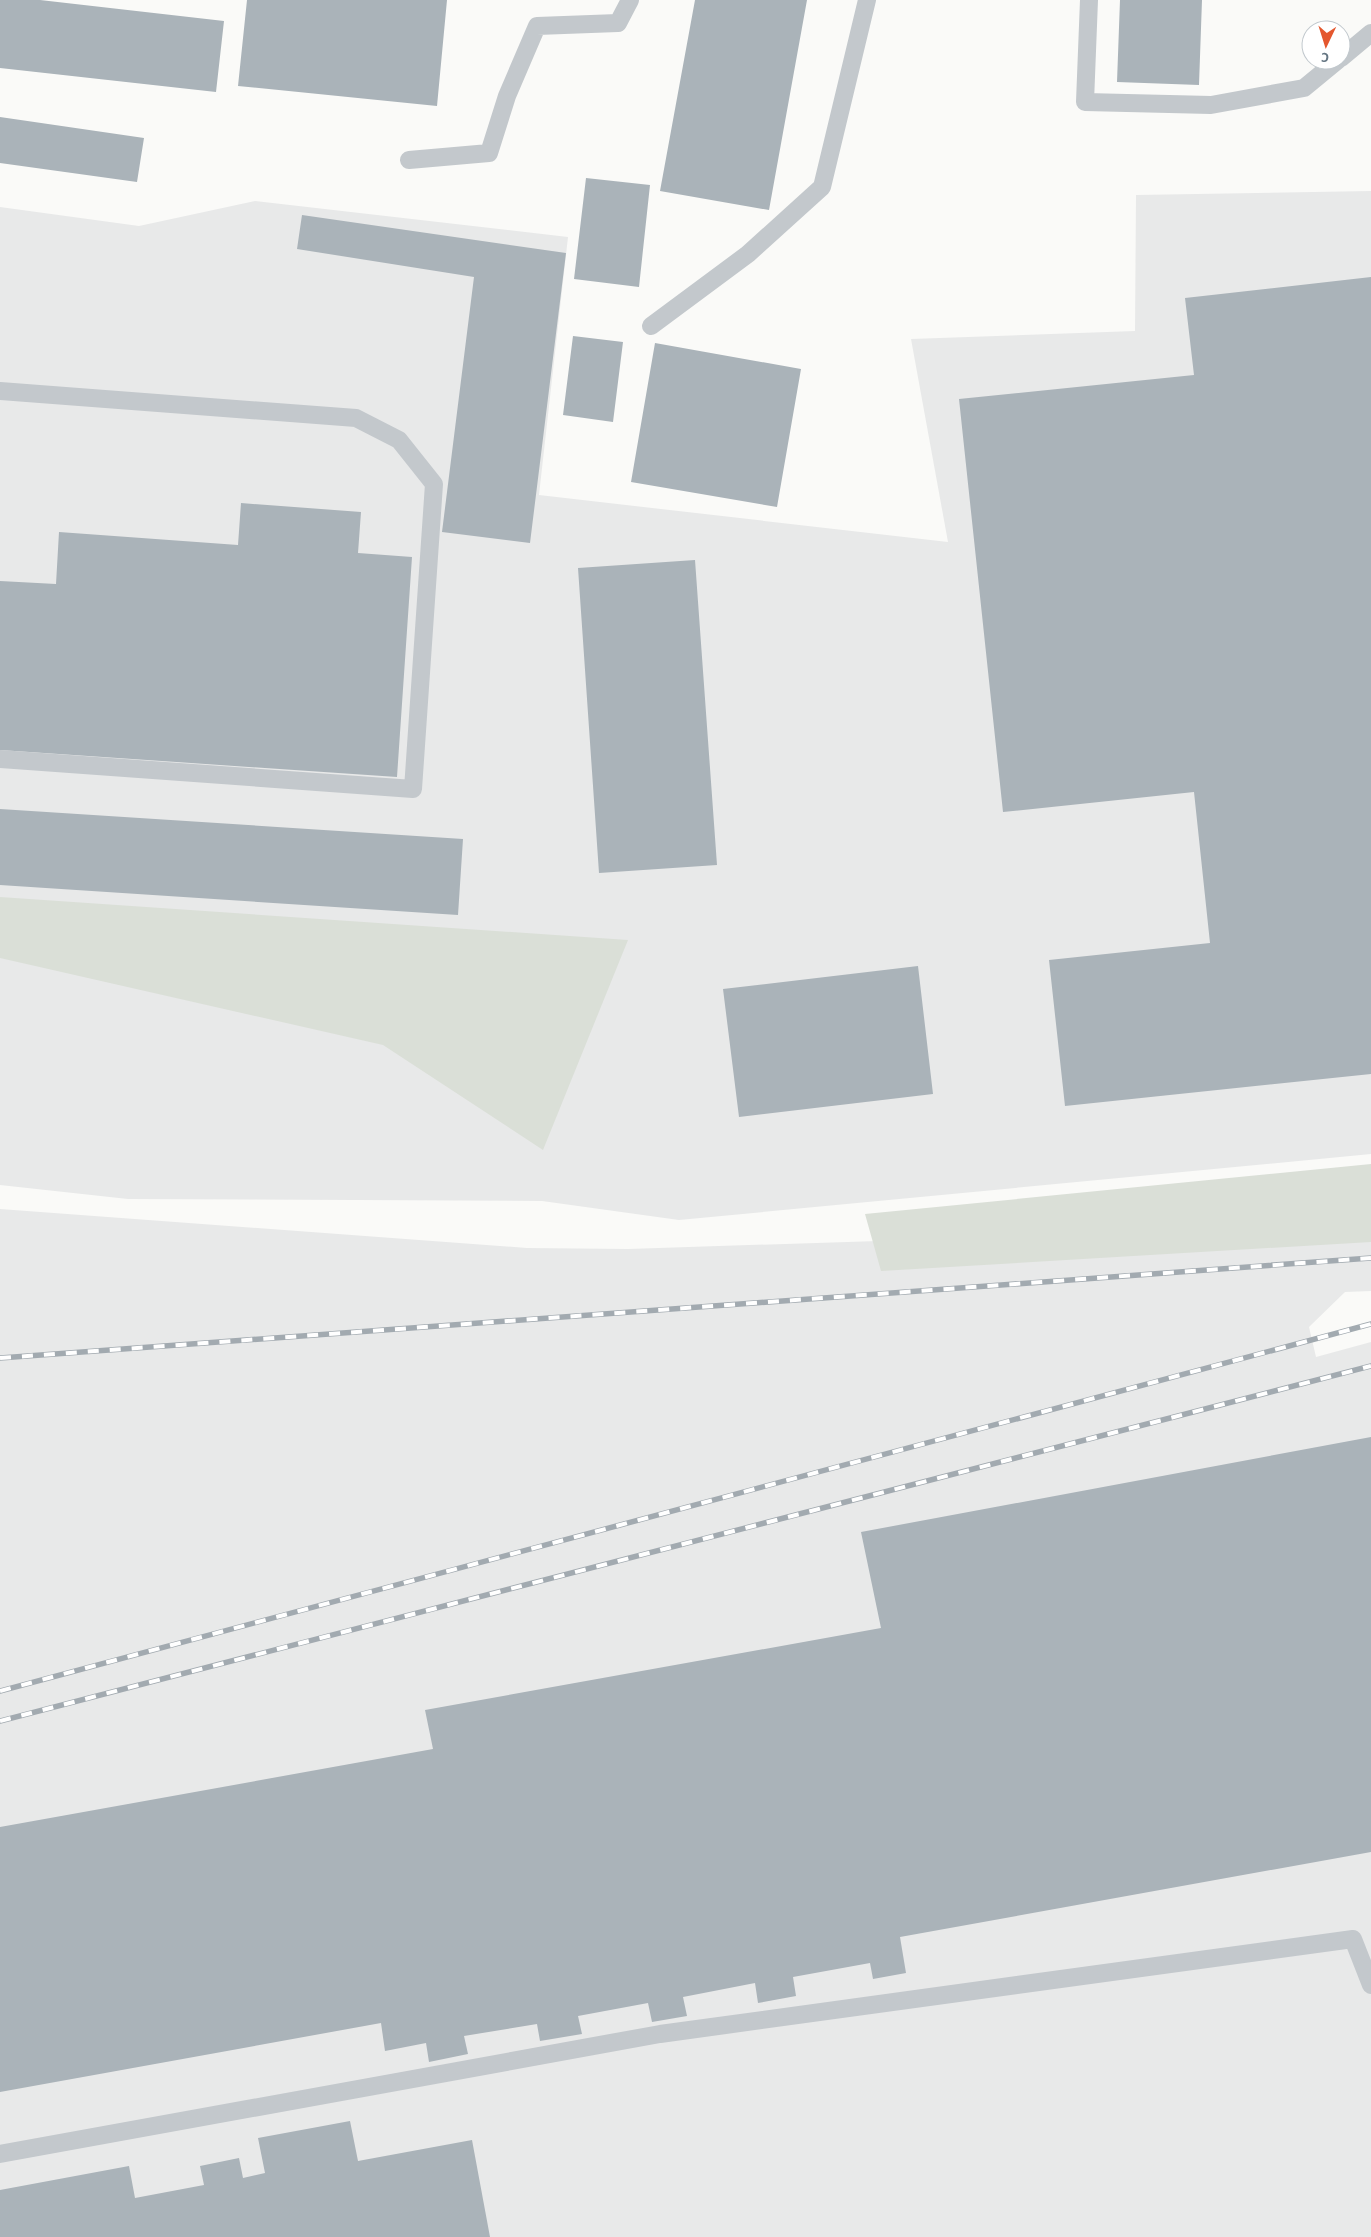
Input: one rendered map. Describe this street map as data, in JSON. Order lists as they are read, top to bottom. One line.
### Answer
{"north":"bottom"}
